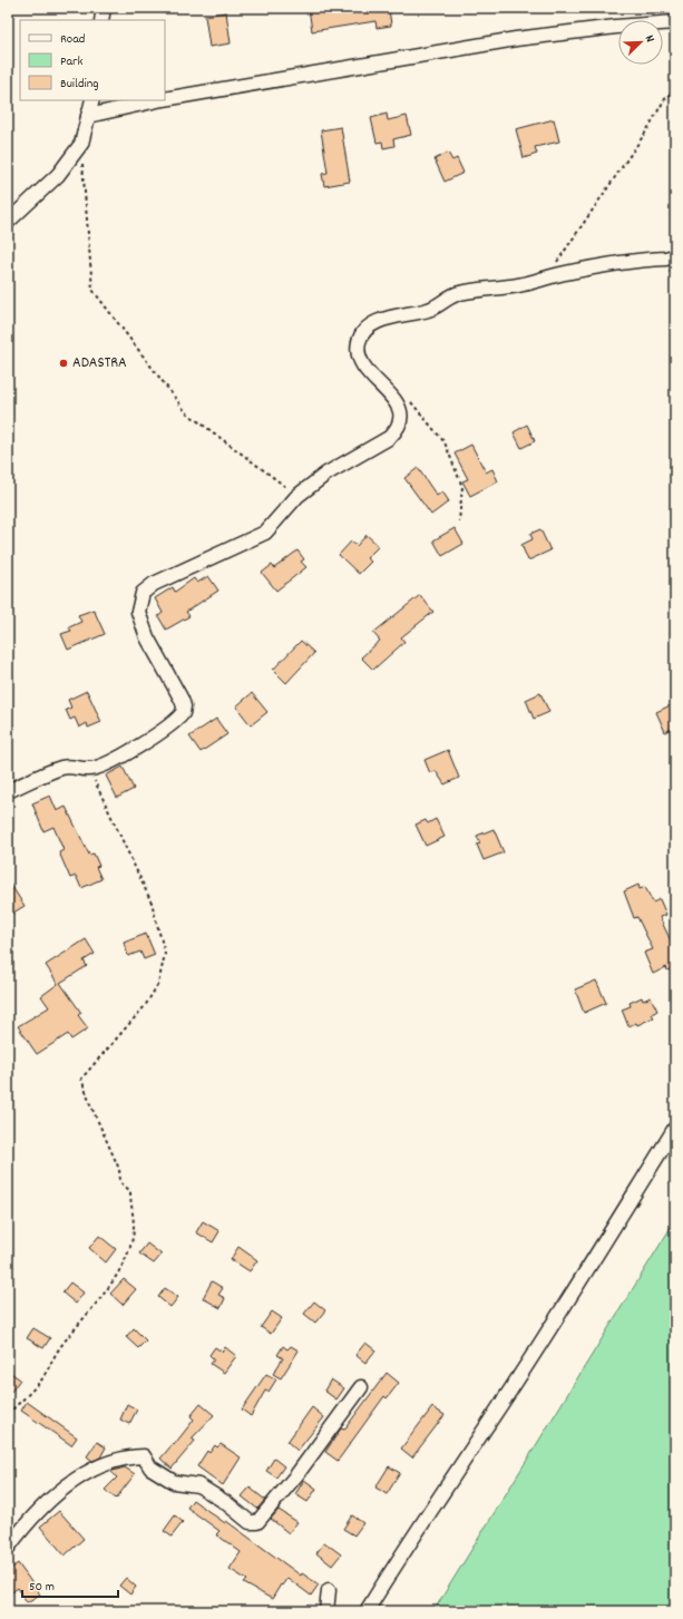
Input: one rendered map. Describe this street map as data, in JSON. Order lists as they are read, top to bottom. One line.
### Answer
{"places":["ADASTRA"],"legend":["Road","Park","Building"],"scale_bar":"50 m","north":"top right"}
